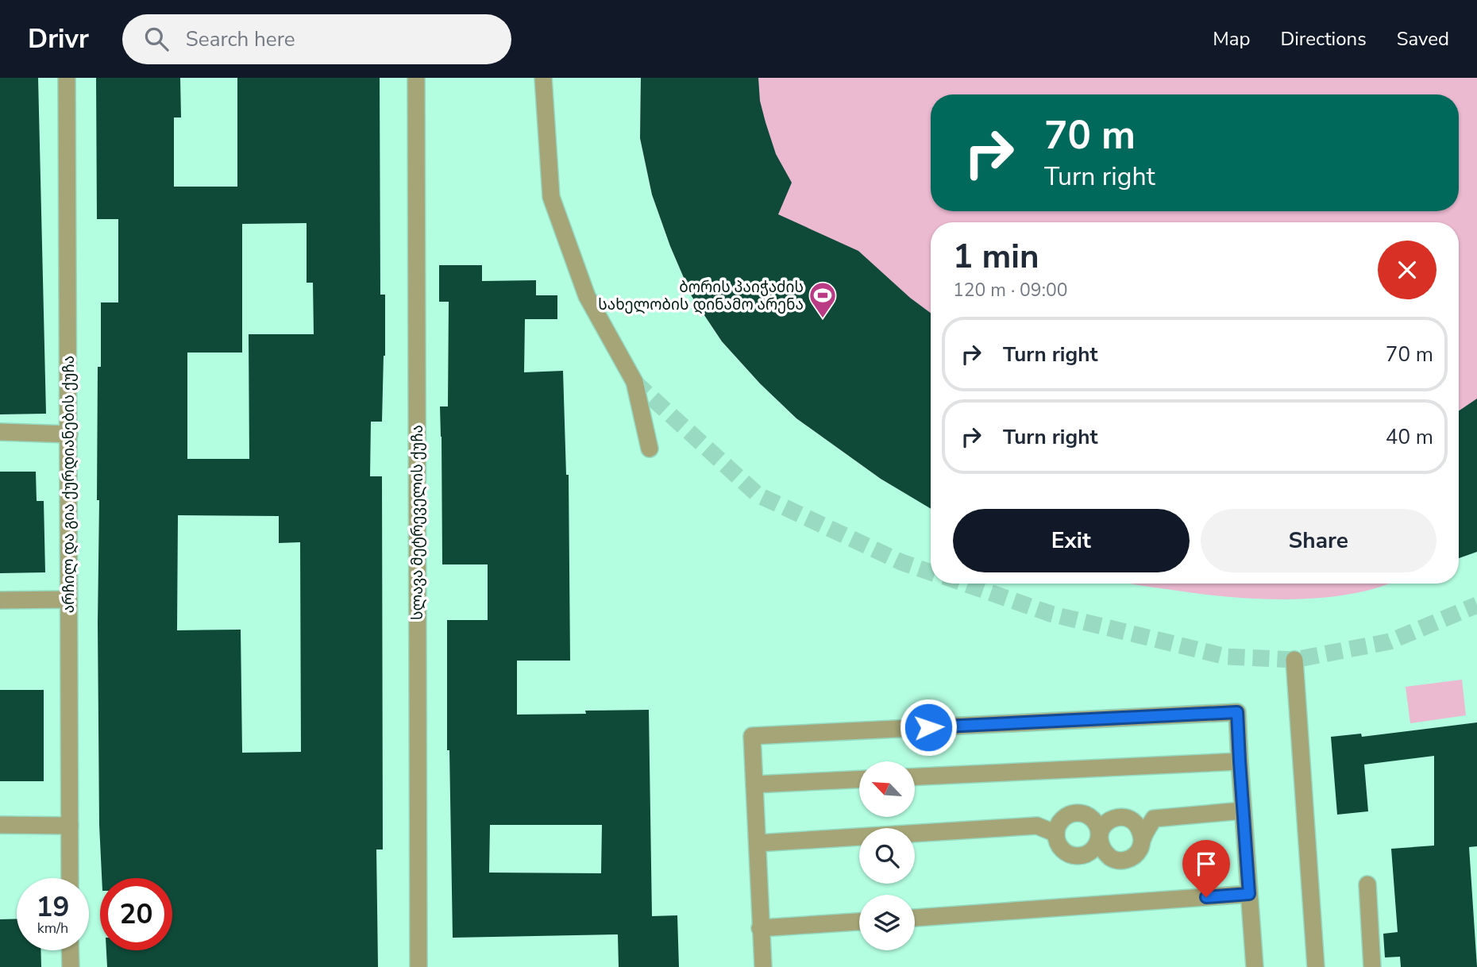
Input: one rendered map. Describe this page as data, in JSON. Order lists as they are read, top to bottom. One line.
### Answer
{"streets":{"street":["არჩილ და გია ქურდიანების ქუჩა","სლავა მეტრეველის ქუჩა"]},"places":{"sports":["ბორის პაიჭაძის სახელობის დინამო არენა"]},"north":"top left","page":{"header":"Drivr","search":"Search here","nav":["Map","Directions","Saved"],"turn":["70 m","Turn right"],"heading":["1 min","120 m · 09:00"],"list":[{"name":"Turn right","value":"70 m"},{"name":"Turn right","value":"40 m"}],"buttons":["Exit","Share"],"speed":"19 km/h","limit":"20"}}
